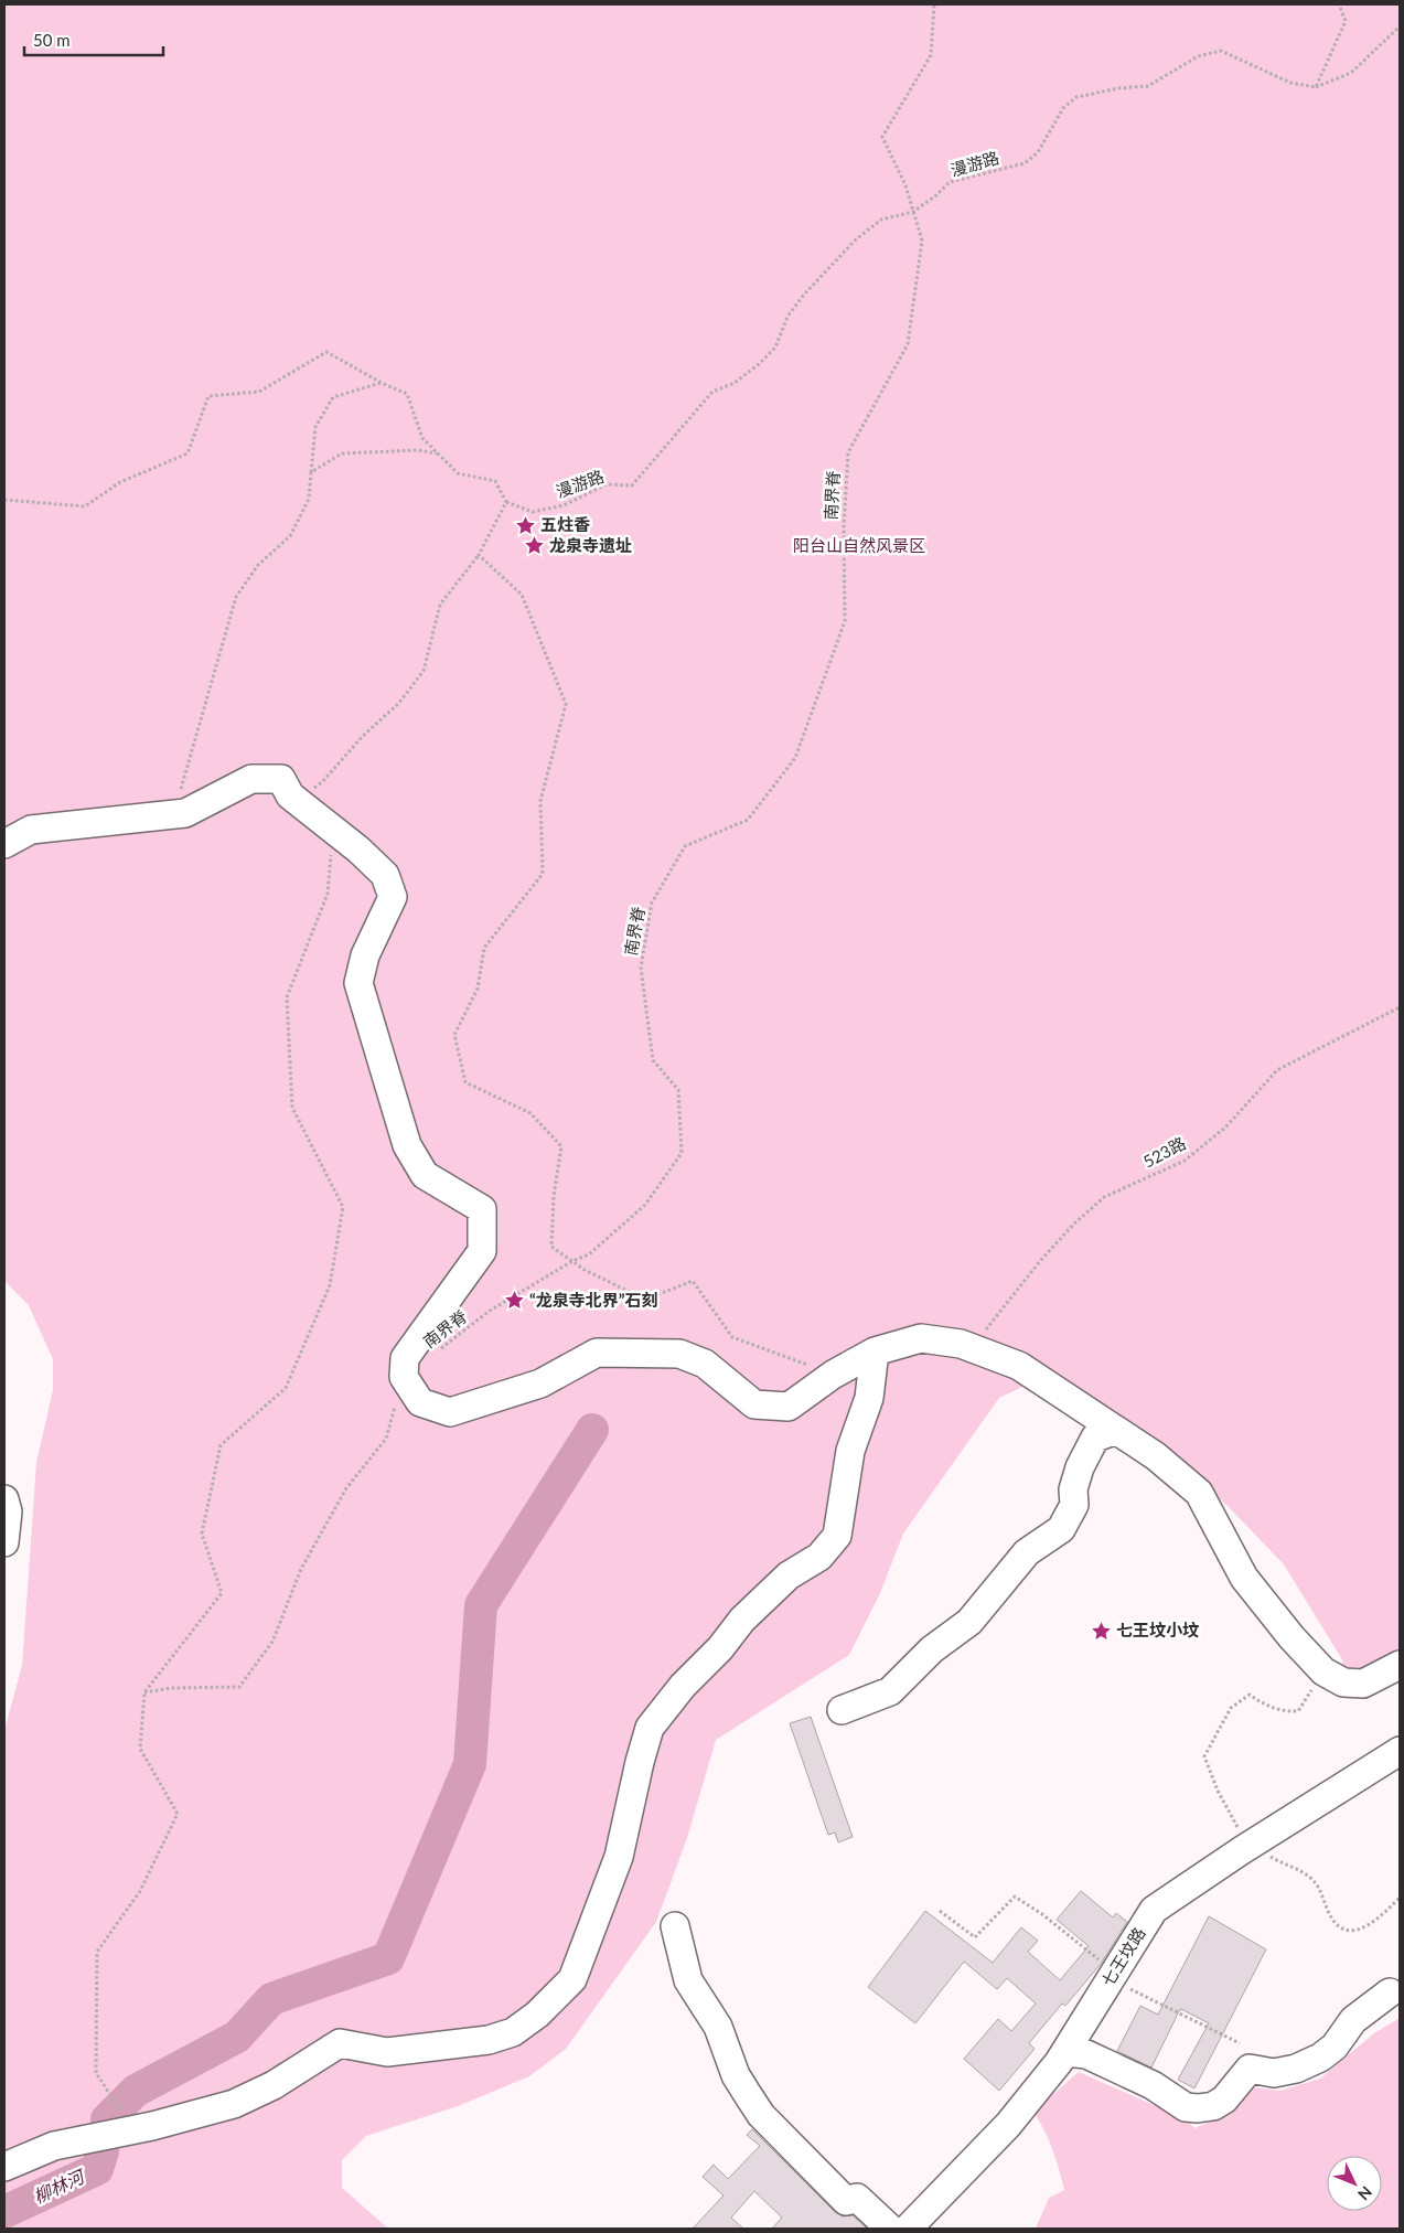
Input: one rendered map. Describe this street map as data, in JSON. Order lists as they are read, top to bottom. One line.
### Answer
{"streets":{"street":["七王坟路"],"path":["漫游路","南界脊","523路"]},"crossings":[["漫游路","南界脊"]],"water":["柳林河"],"parks":["阳台山自然风景区"],"places":{"place":["五炷香","龙泉寺遗址","“龙泉寺北界”石刻","七王坟小坟"]},"scale_bar":"50 m","north":"bottom right"}
